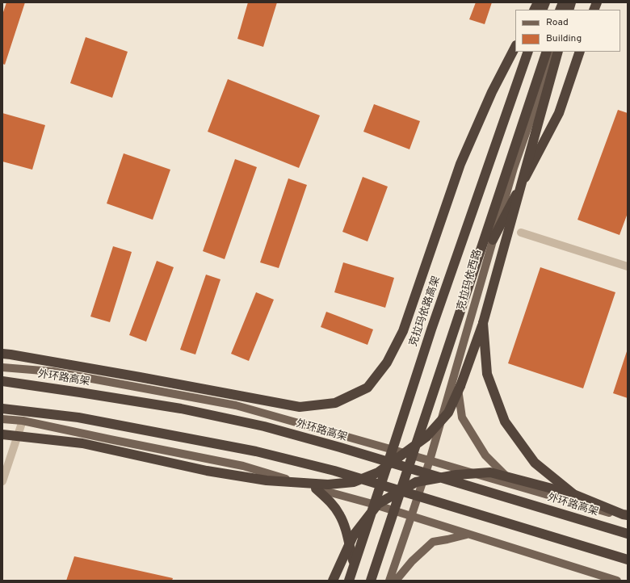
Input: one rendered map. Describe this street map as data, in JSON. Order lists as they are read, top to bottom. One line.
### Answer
{"streets":{"highway":["克拉玛依路高架","外环路高架"],"main road":["克拉玛依西路"]},"legend":["Road","Building"]}
